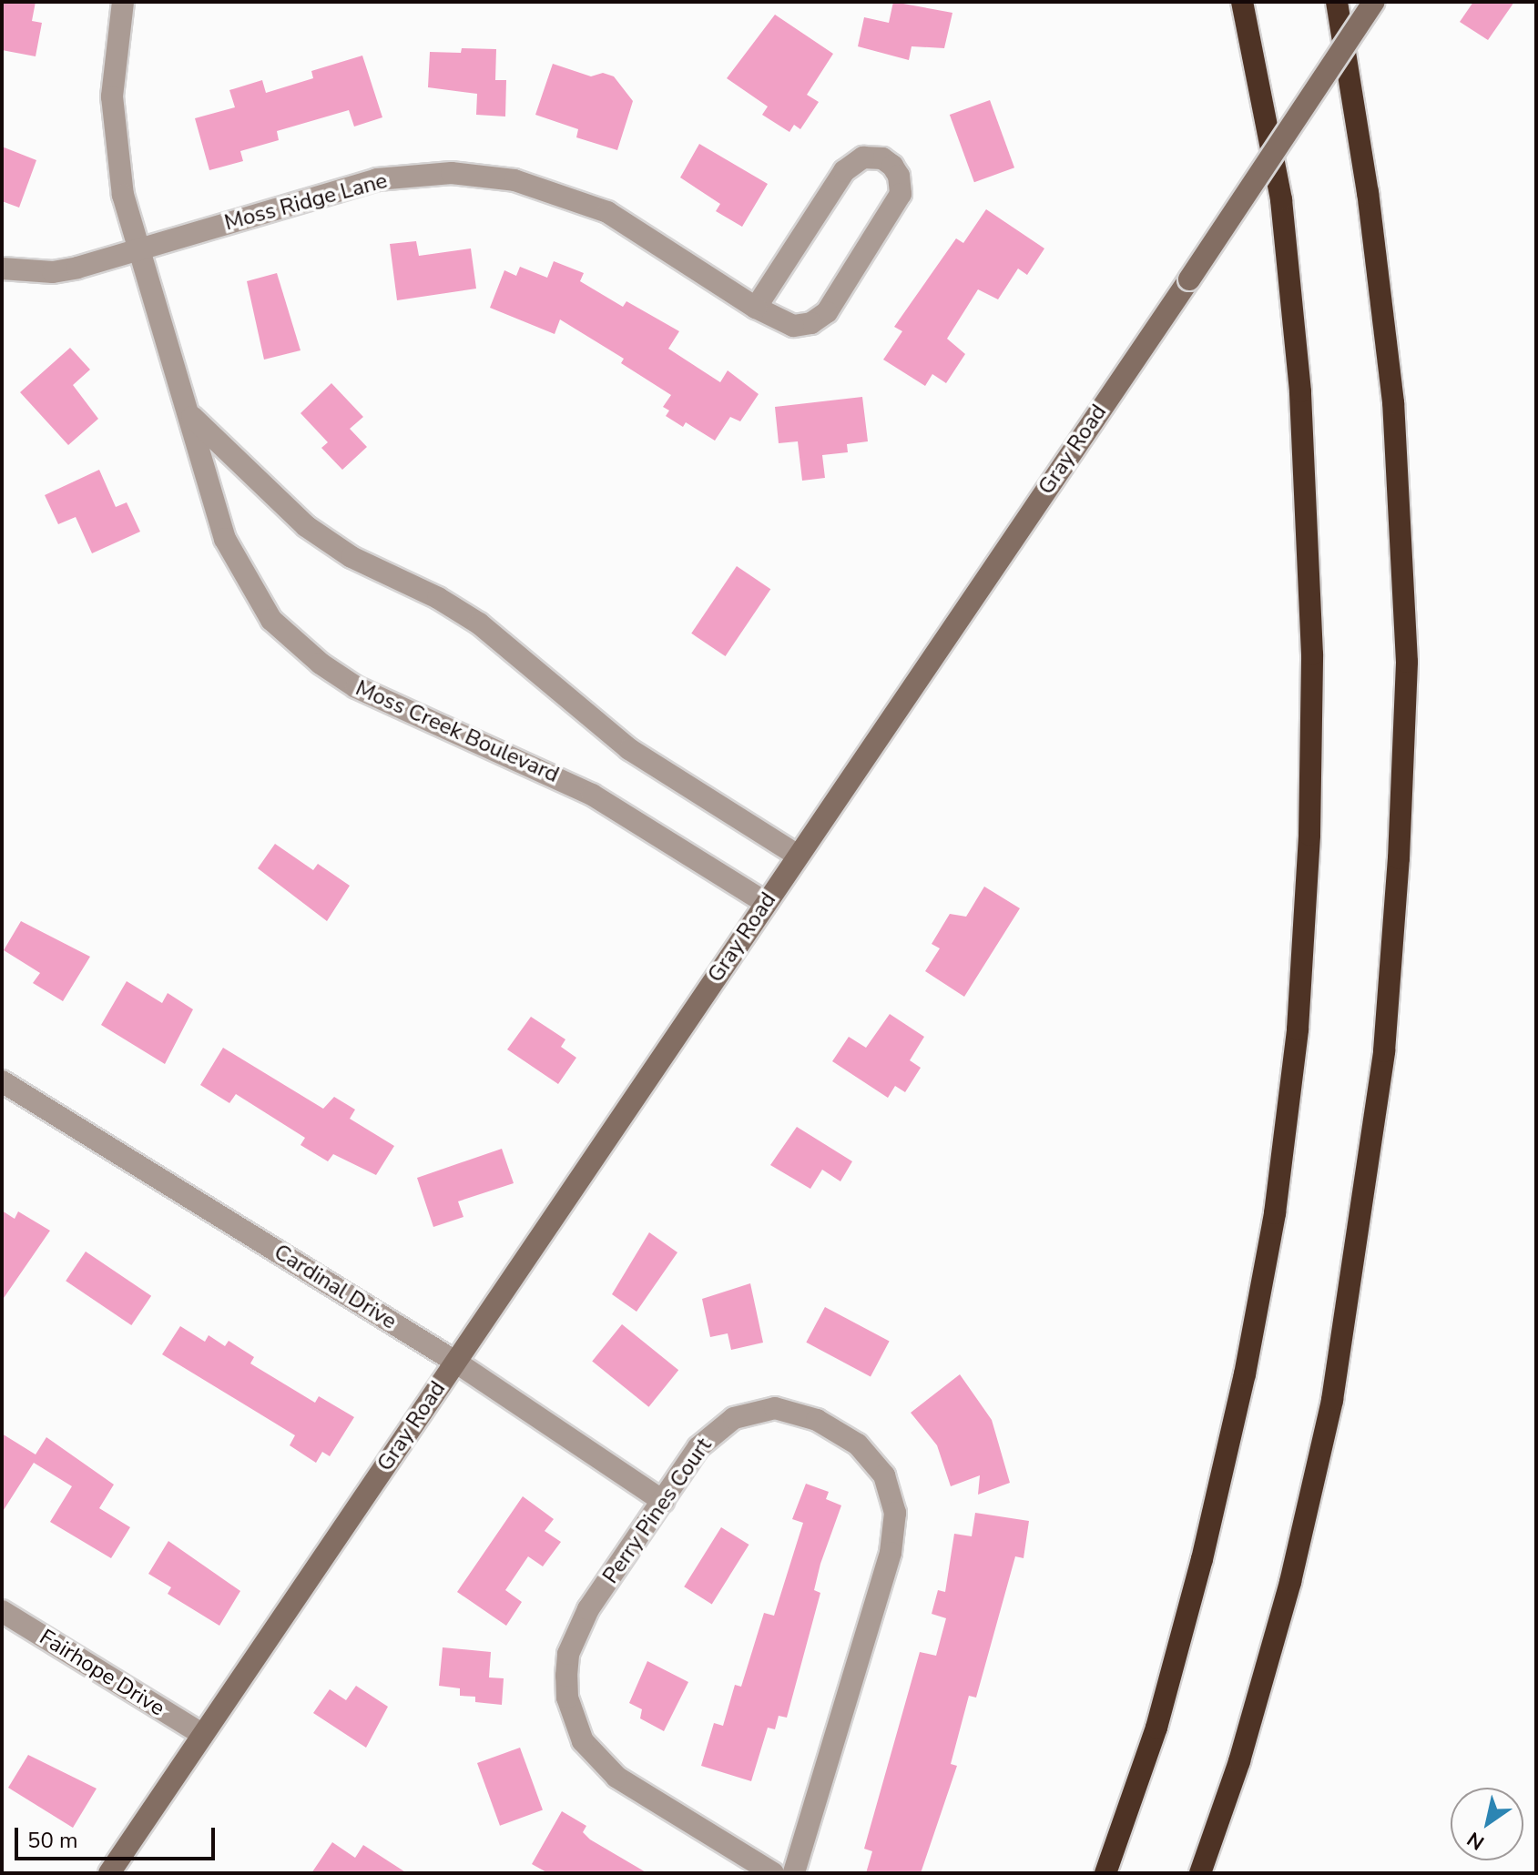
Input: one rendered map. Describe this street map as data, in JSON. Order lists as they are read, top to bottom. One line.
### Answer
{"streets":{"street":["Moss Ridge Lane","Gray Road","Moss Creek Boulevard","Cardinal Drive","Perry Pines Court","Fairhope Drive"]},"crossings":[["Moss Ridge Lane","Moss Creek Boulevard"],["Gray Road","Moss Creek Boulevard"],["Gray Road","Cardinal Drive"],["Gray Road","Fairhope Drive"],["Cardinal Drive","Perry Pines Court"]],"scale_bar":"50 m","north":"bottom left"}
